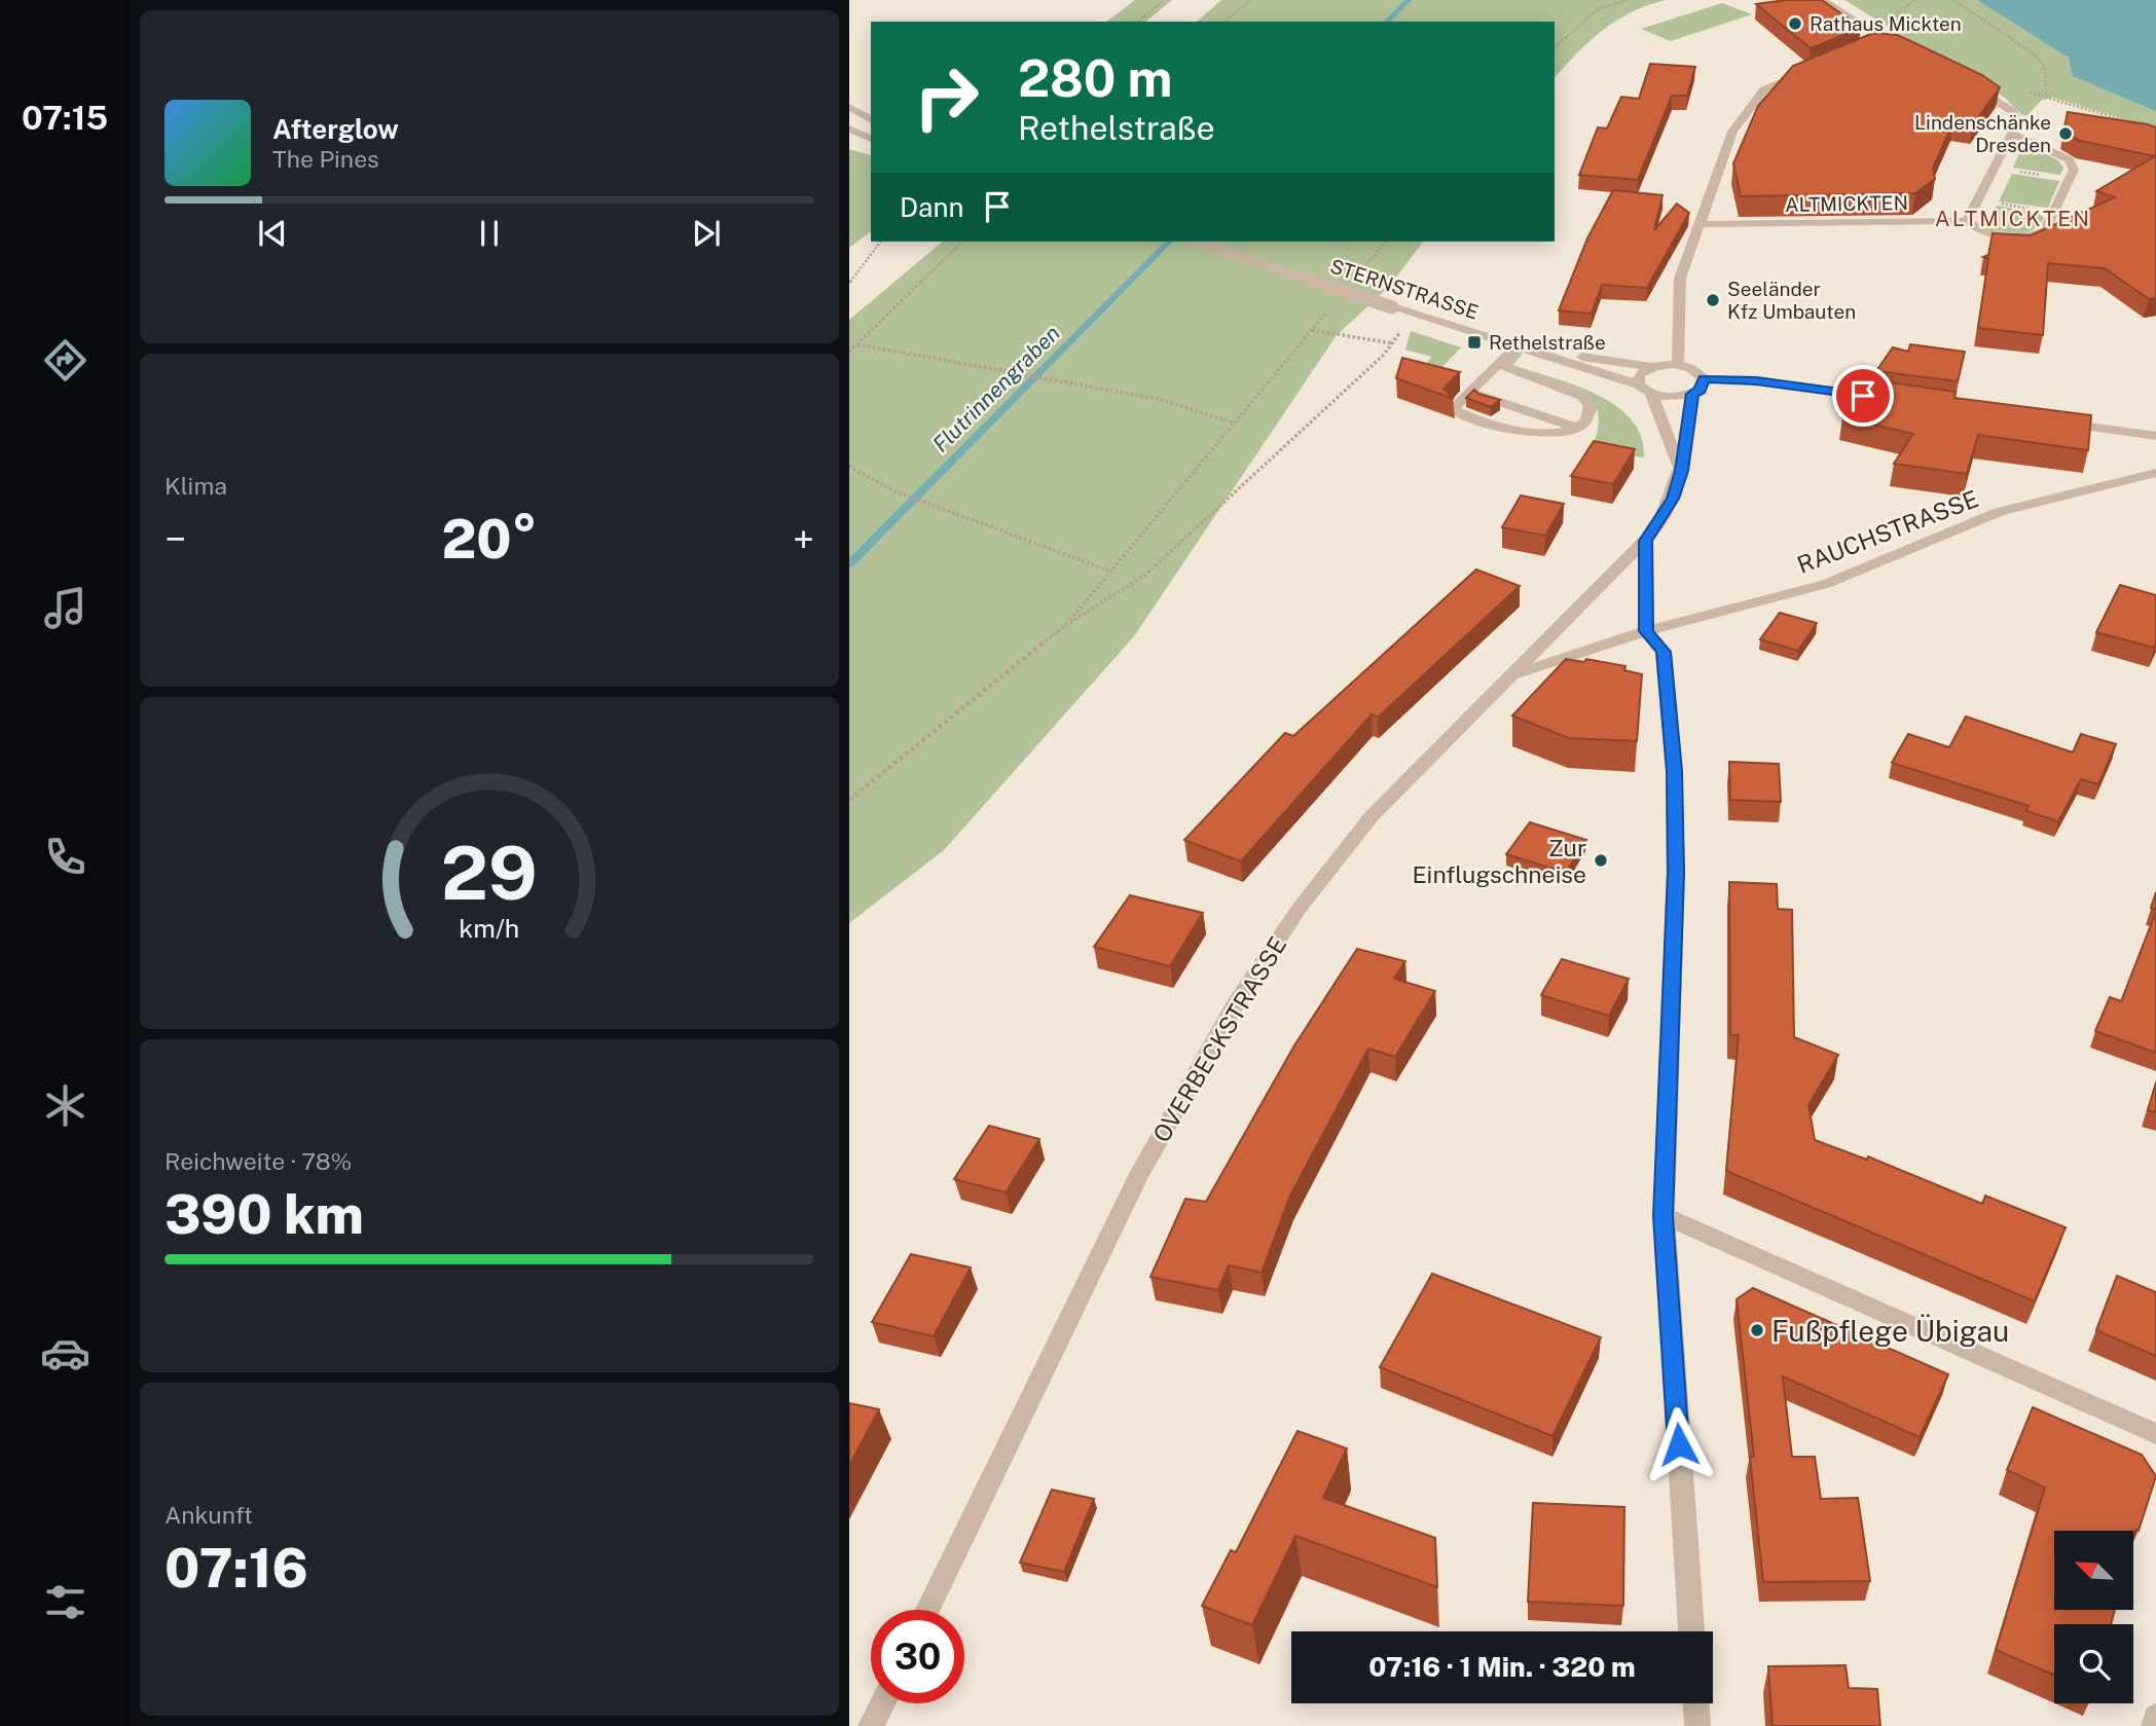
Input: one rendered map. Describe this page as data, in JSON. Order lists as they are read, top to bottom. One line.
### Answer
{"streets":{"street":["ALTMICKTEN","STERNSTRASSE","RAUCHSTRASSE","OVERBECKSTRASSE"]},"crossings":[["STERNSTRASSE","OVERBECKSTRASSE"],["RAUCHSTRASSE","OVERBECKSTRASSE"]],"districts":["ALTMICKTEN"],"water":["Flutrinnengraben"],"places":{"other":["Rathaus Mickten","Lindenschänke Dresden","Seeländer Kfz Umbauten","Zur Einflugschneise","Fußpflege Übigau"],"transit":["Rethelstraße"]},"north":"top left","page":{"tabs":"07:15","turn":["280 m","Rethelstraße"],"song":["Afterglow","The Pines"],"then":"Dann","tile":["Klima",["Reichweite · 78%","390 km"],["Ankunft","07:16"]],"heat":["−","20°","+"],"limit":"30","trip":"07:16 · 1 Min. · 320 m","gauge":["29","km/h"]}}
